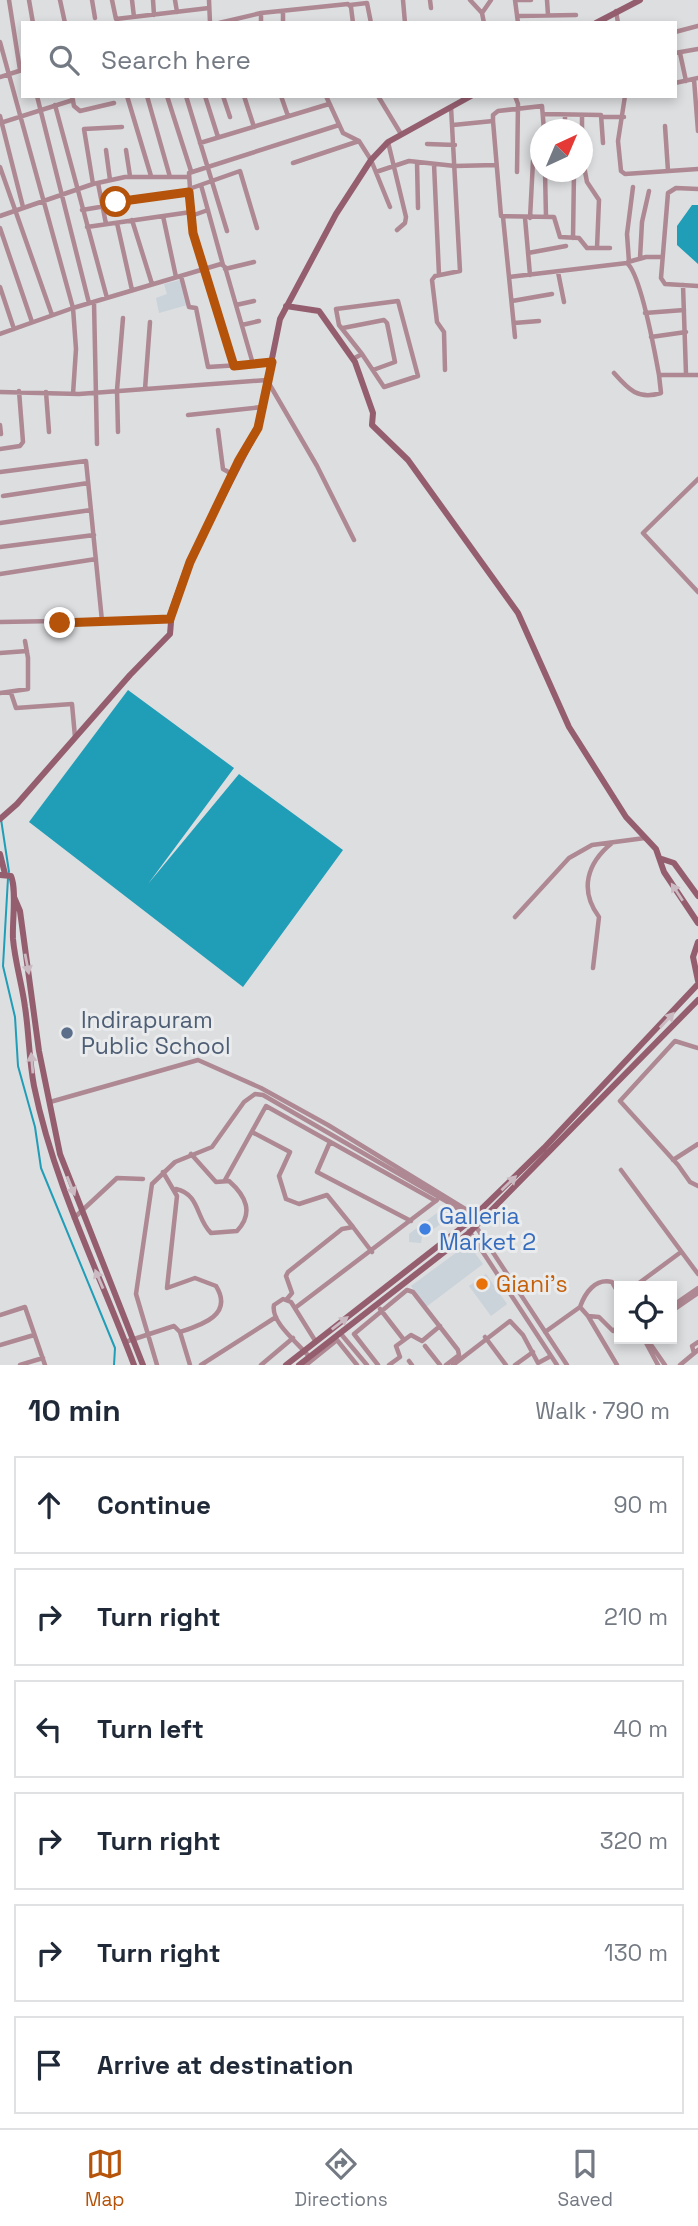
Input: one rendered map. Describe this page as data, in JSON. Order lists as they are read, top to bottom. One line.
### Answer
{"places":["Indirapuram Public School","Galleria Market 2","Giani's"],"north":"top right","page":{"search":"Search here","heading":["10 min","Walk · 790 m"],"list":[["Continue","90 m"],["Turn right","210 m"],["Turn left","40 m"],["Turn right","320 m"],["Turn right","130 m"],"Arrive at destination"],"nav":["Map","Directions","Saved"]}}
